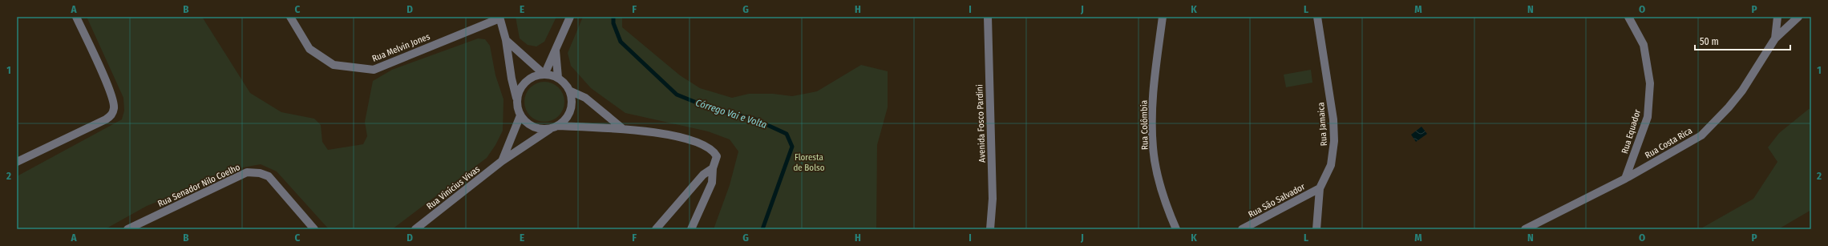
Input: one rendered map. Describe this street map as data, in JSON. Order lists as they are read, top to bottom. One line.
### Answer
{"streets":{"street":["Rua Melvin Jones","Avenida Fosco Pardini","Rua Jamaica","Rua Colômbia","Rua Equador","Rua Costa Rica","Rua Senador Nilo Coelho","Rua Vinícius Vivas","Rua São Salvador"]},"crossings":[["Rua Jamaica","Rua São Salvador"],["Rua Equador","Rua Costa Rica"]],"water":["Córrego Vai e Volta"],"parks":["Floresta de Bolso"],"scale_bar":"50 m","grid":{"columns":["A","B","C","D","E","F","G","H","I","J","K","L","M","N","O","P"],"rows":["1","2"]}}
